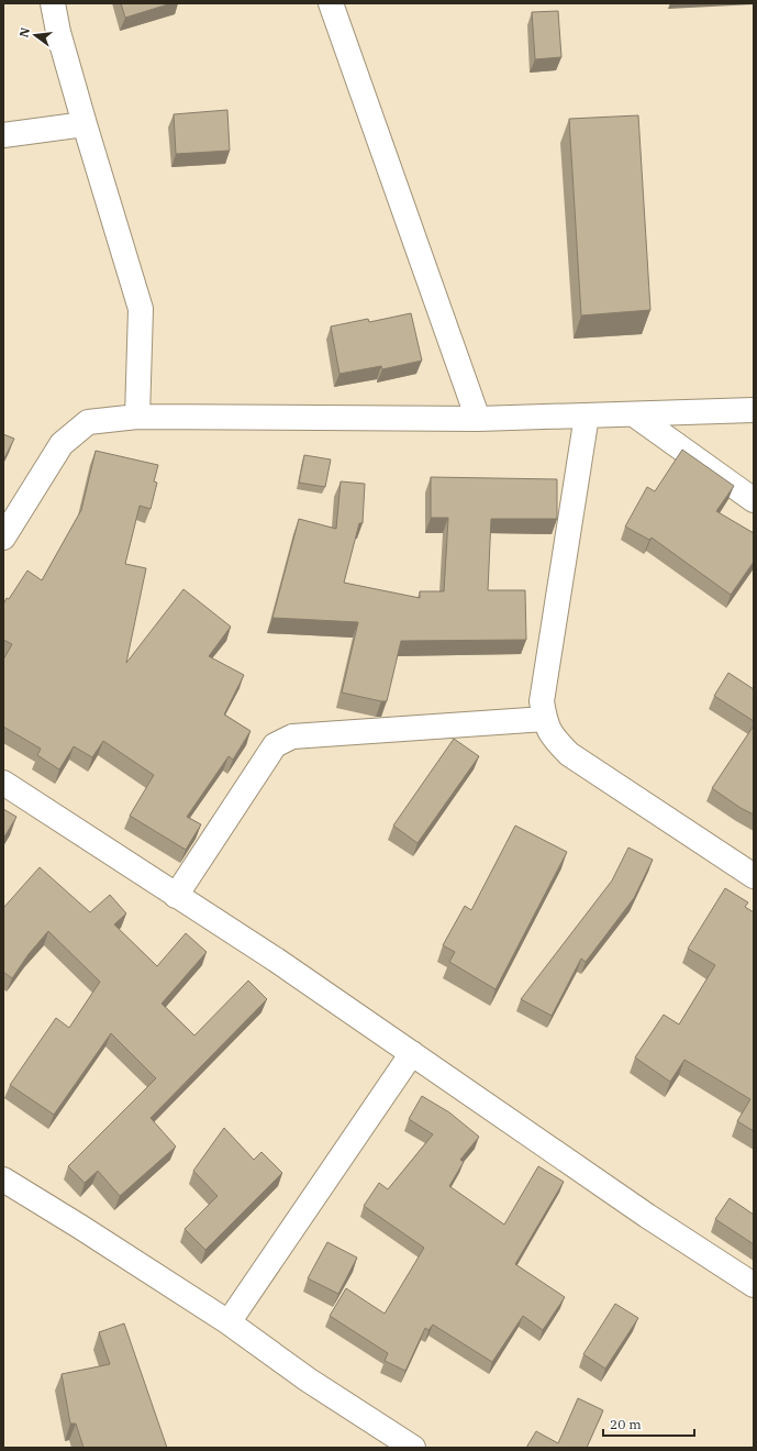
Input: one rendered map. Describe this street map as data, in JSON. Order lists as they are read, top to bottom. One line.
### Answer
{"scale_bar":"20 m","north":"left"}
